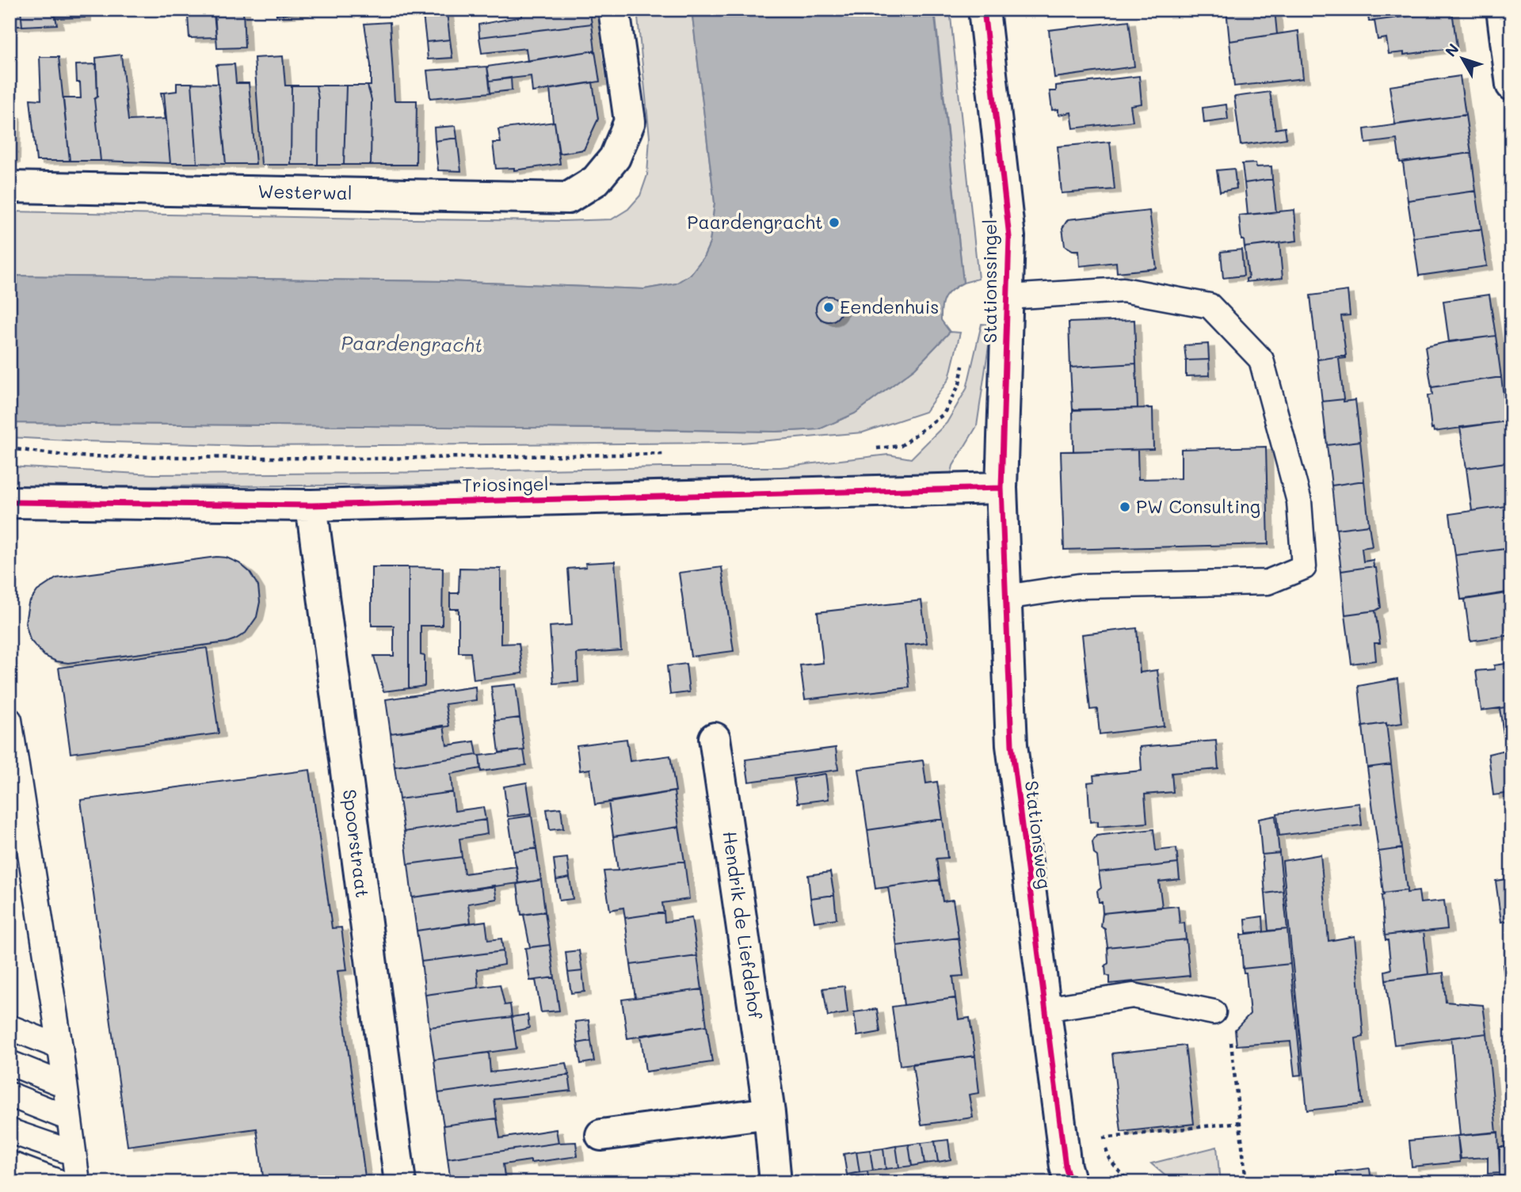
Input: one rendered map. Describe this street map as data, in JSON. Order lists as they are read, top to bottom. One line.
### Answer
{"streets":{"street":["Westerwal","Stationssingel","Triosingel","Stationsweg","Spoorstraat","Hendrik de Liefdehof"]},"crossings":[["Stationssingel","Triosingel"],["Stationssingel","Stationsweg"],["Triosingel","Stationsweg"],["Triosingel","Spoorstraat"]],"water":["Paardengracht"],"places":["Paardengracht","Eendenhuis","PW Consulting"],"north":"top left"}
